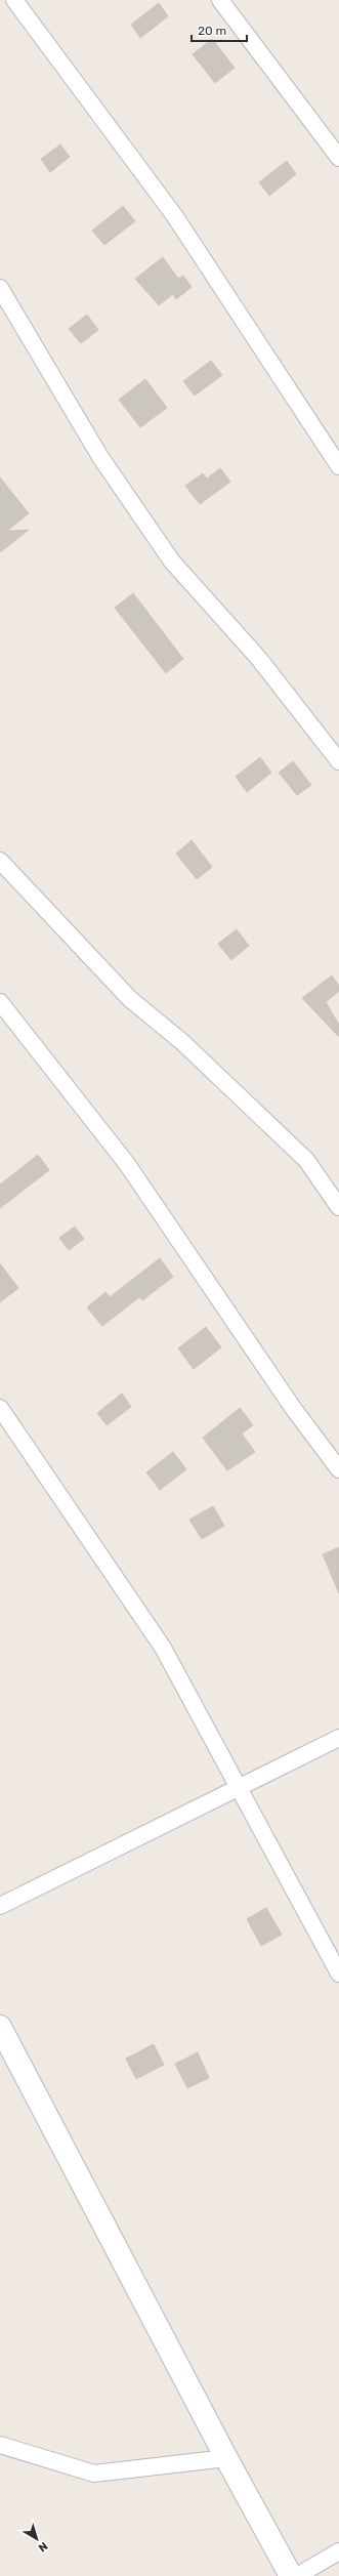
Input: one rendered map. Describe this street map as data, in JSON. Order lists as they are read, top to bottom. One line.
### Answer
{"scale_bar":"20 m","north":"bottom right"}
